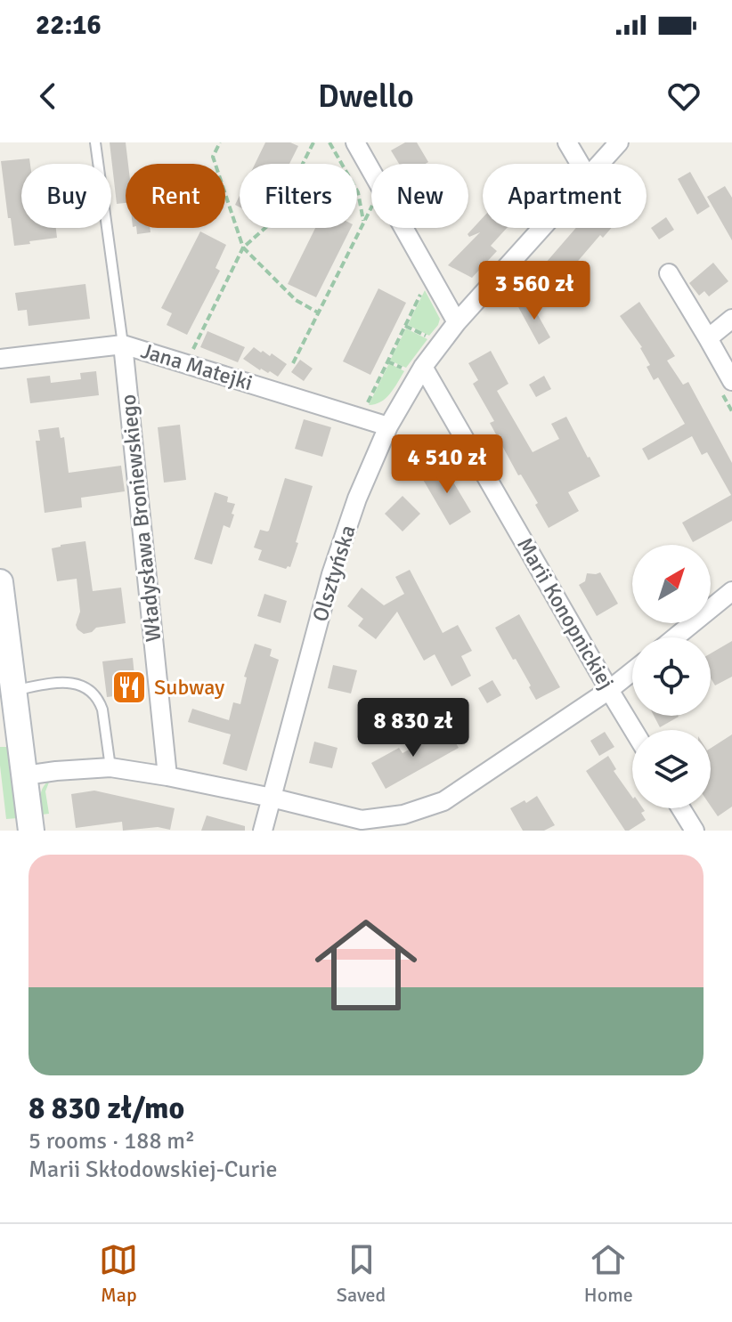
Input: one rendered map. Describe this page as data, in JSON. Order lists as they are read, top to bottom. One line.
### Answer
{"streets":{"street":["Jana Matejki","Władysława Broniewskiego","Olsztyńska","Marii Konopnickiej"]},"crossings":[["Jana Matejki","Władysława Broniewskiego"],["Jana Matejki","Olsztyńska"],["Olsztyńska","Marii Konopnickiej"]],"places":{"restaurant":["Subway"]},"north":"top right","page":{"status":"22:16","header":"Dwello","chip":["Buy","Rent","Filters","New","Apartment"],"price":["3 560 zł","4 510 zł","8 830 zł"],"list":[{"name":"8 830 zł/mo","note":"5 rooms · 188 m² · Marii Skłodowskiej-Curie"}],"tabs":["Map","Saved","Home"]}}
